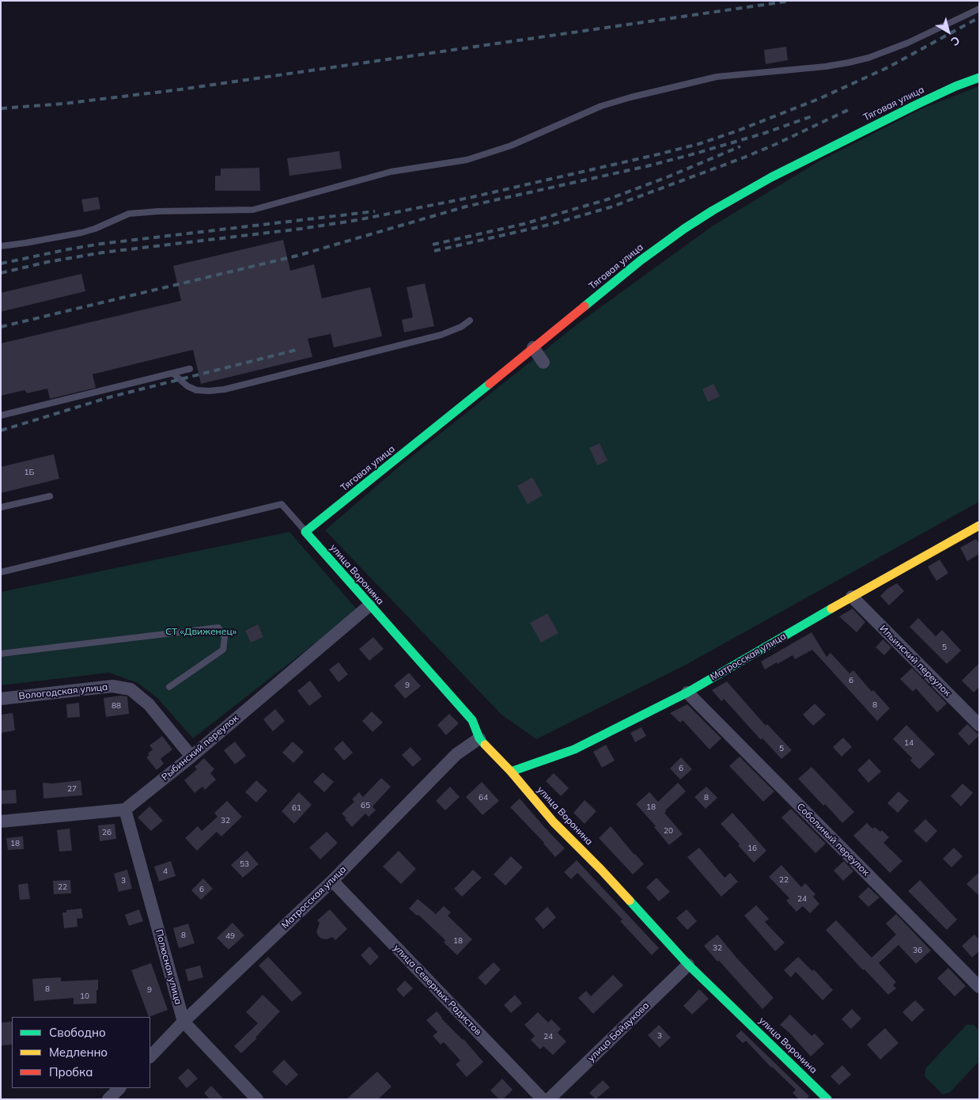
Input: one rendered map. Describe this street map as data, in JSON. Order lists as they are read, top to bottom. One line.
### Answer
{"streets":{"street":["Тяговая улица","улица Воронина","Матросская улица","Ильинский переулок","Вологодская улица","Рыбинский переулок","Соболиный переулок","Полюсная улица","улица Северных Радистов","улица Байдукова"]},"crossings":[["Тяговая улица","улица Воронина"],["улица Воронина","Матросская улица"],["улица Воронина","Рыбинский переулок"],["улица Воронина","улица Байдукова"],["Матросская улица","Ильинский переулок"],["Матросская улица","Соболиный переулок"],["Матросская улица","Полюсная улица"],["Матросская улица","улица Северных Радистов"],["Вологодская улица","Рыбинский переулок"],["Рыбинский переулок","Полюсная улица"]],"parks":["СТ «Движенец»"],"house_numbers":["1Б","5","6","9","8","88","14","5","6","27","64","8","65","18","61","32","20","26","18","16","53","4","22","3","22","6","24","8","49","18","32","36","8","9","10","3","24"],"legend":["Свободно","Медленно","Пробка"],"north":"bottom right"}
